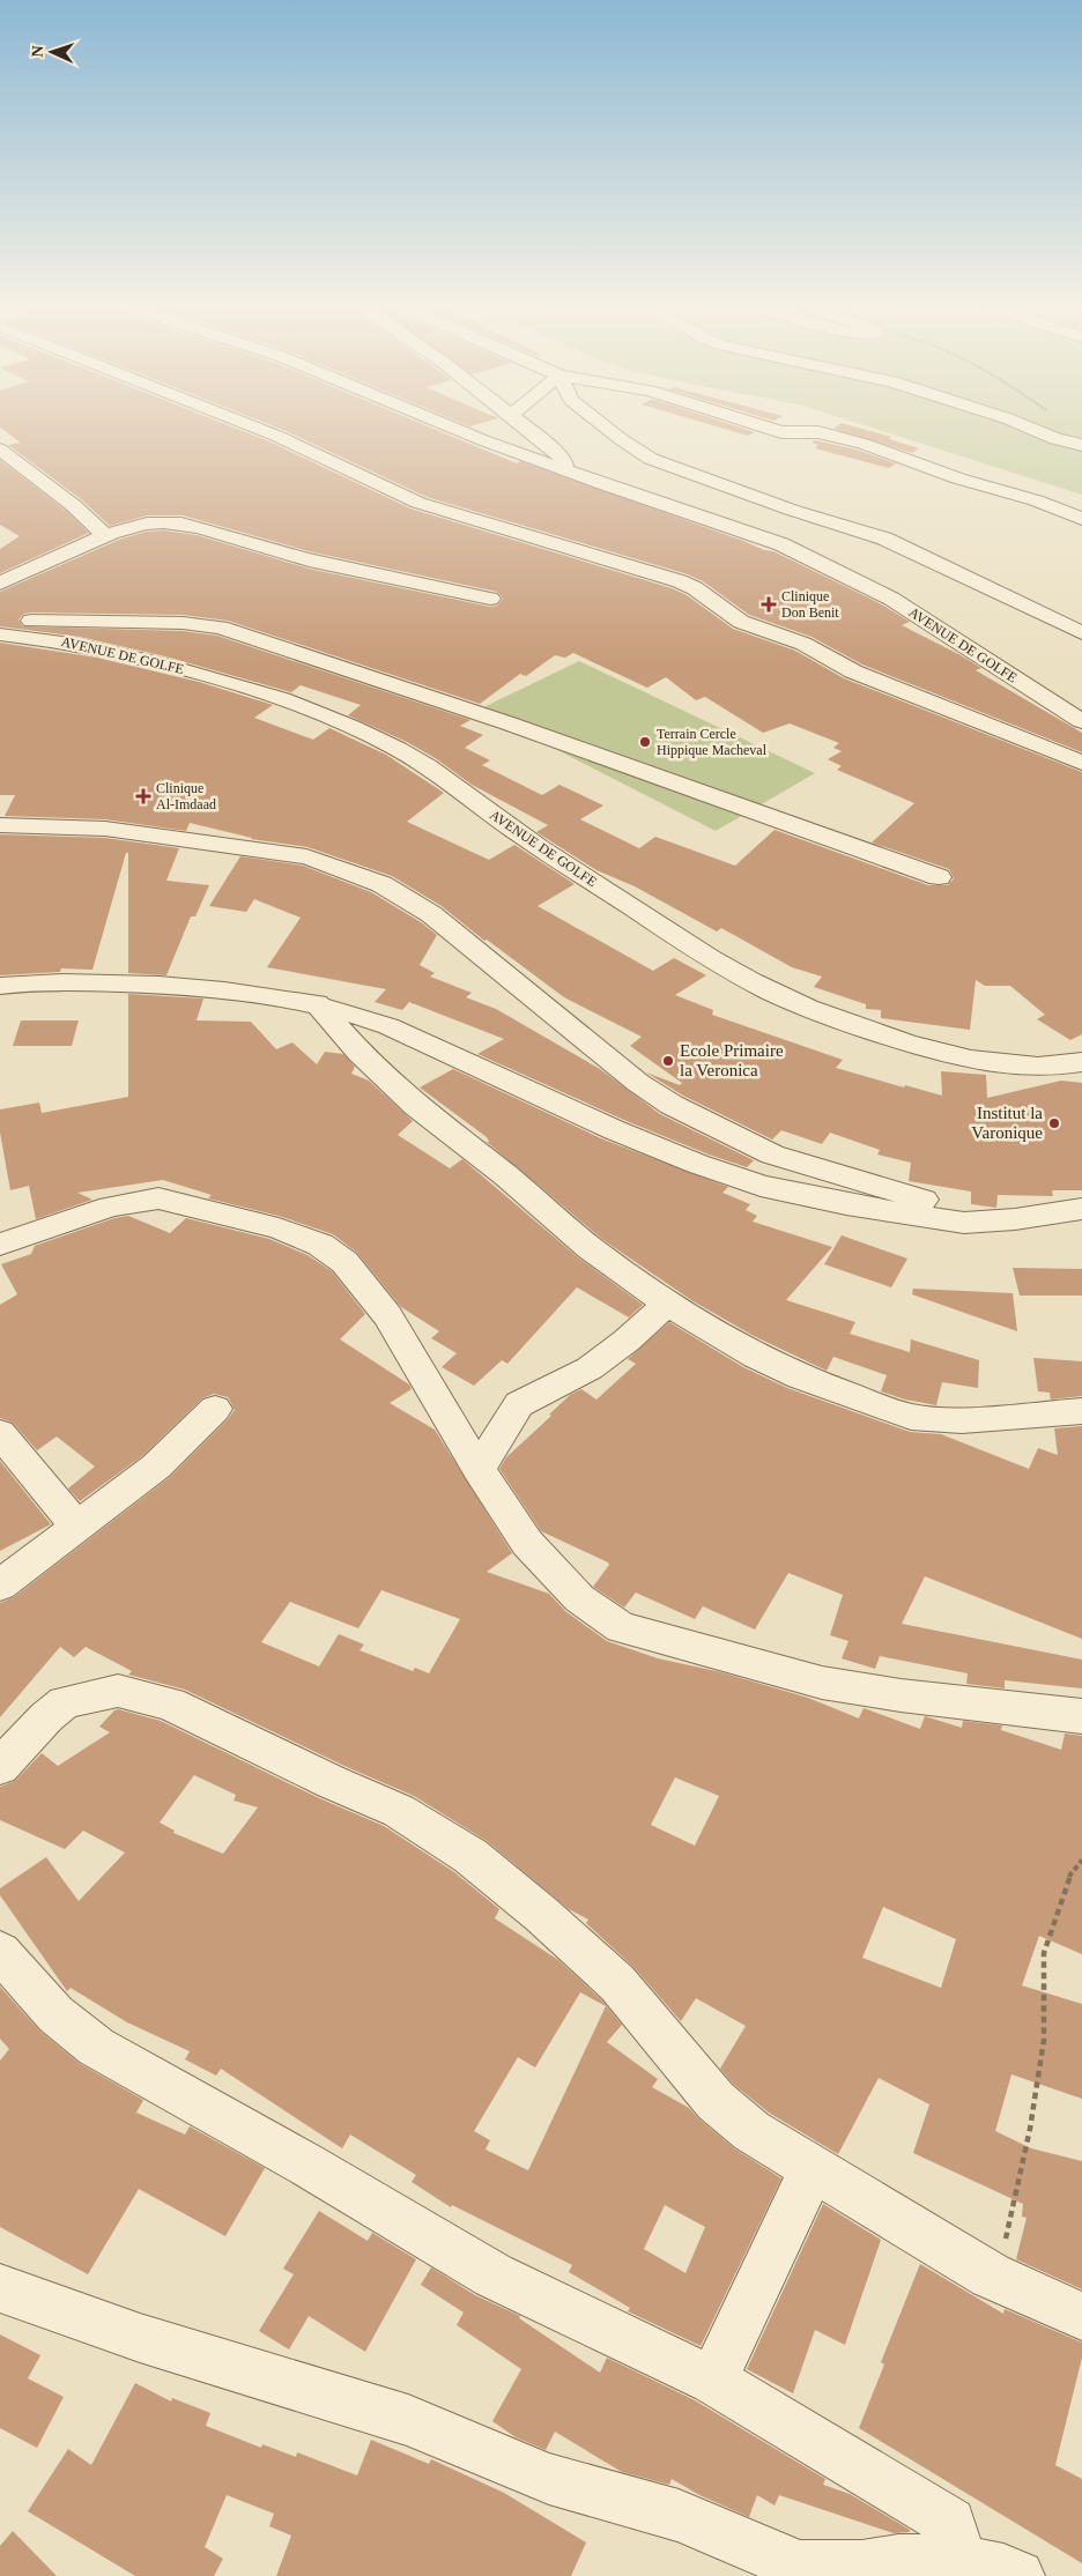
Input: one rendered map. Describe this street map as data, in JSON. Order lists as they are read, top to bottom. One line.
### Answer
{"streets":{"street":["AVENUE DE GOLFE"]},"places":{"health":["Clinique Don Benit","Clinique Al-Imdaad"],"other":["Terrain Cercle Hippique Macheval","Ecole Primaire la Veronica","Institut la Varonique"]},"north":"left"}
